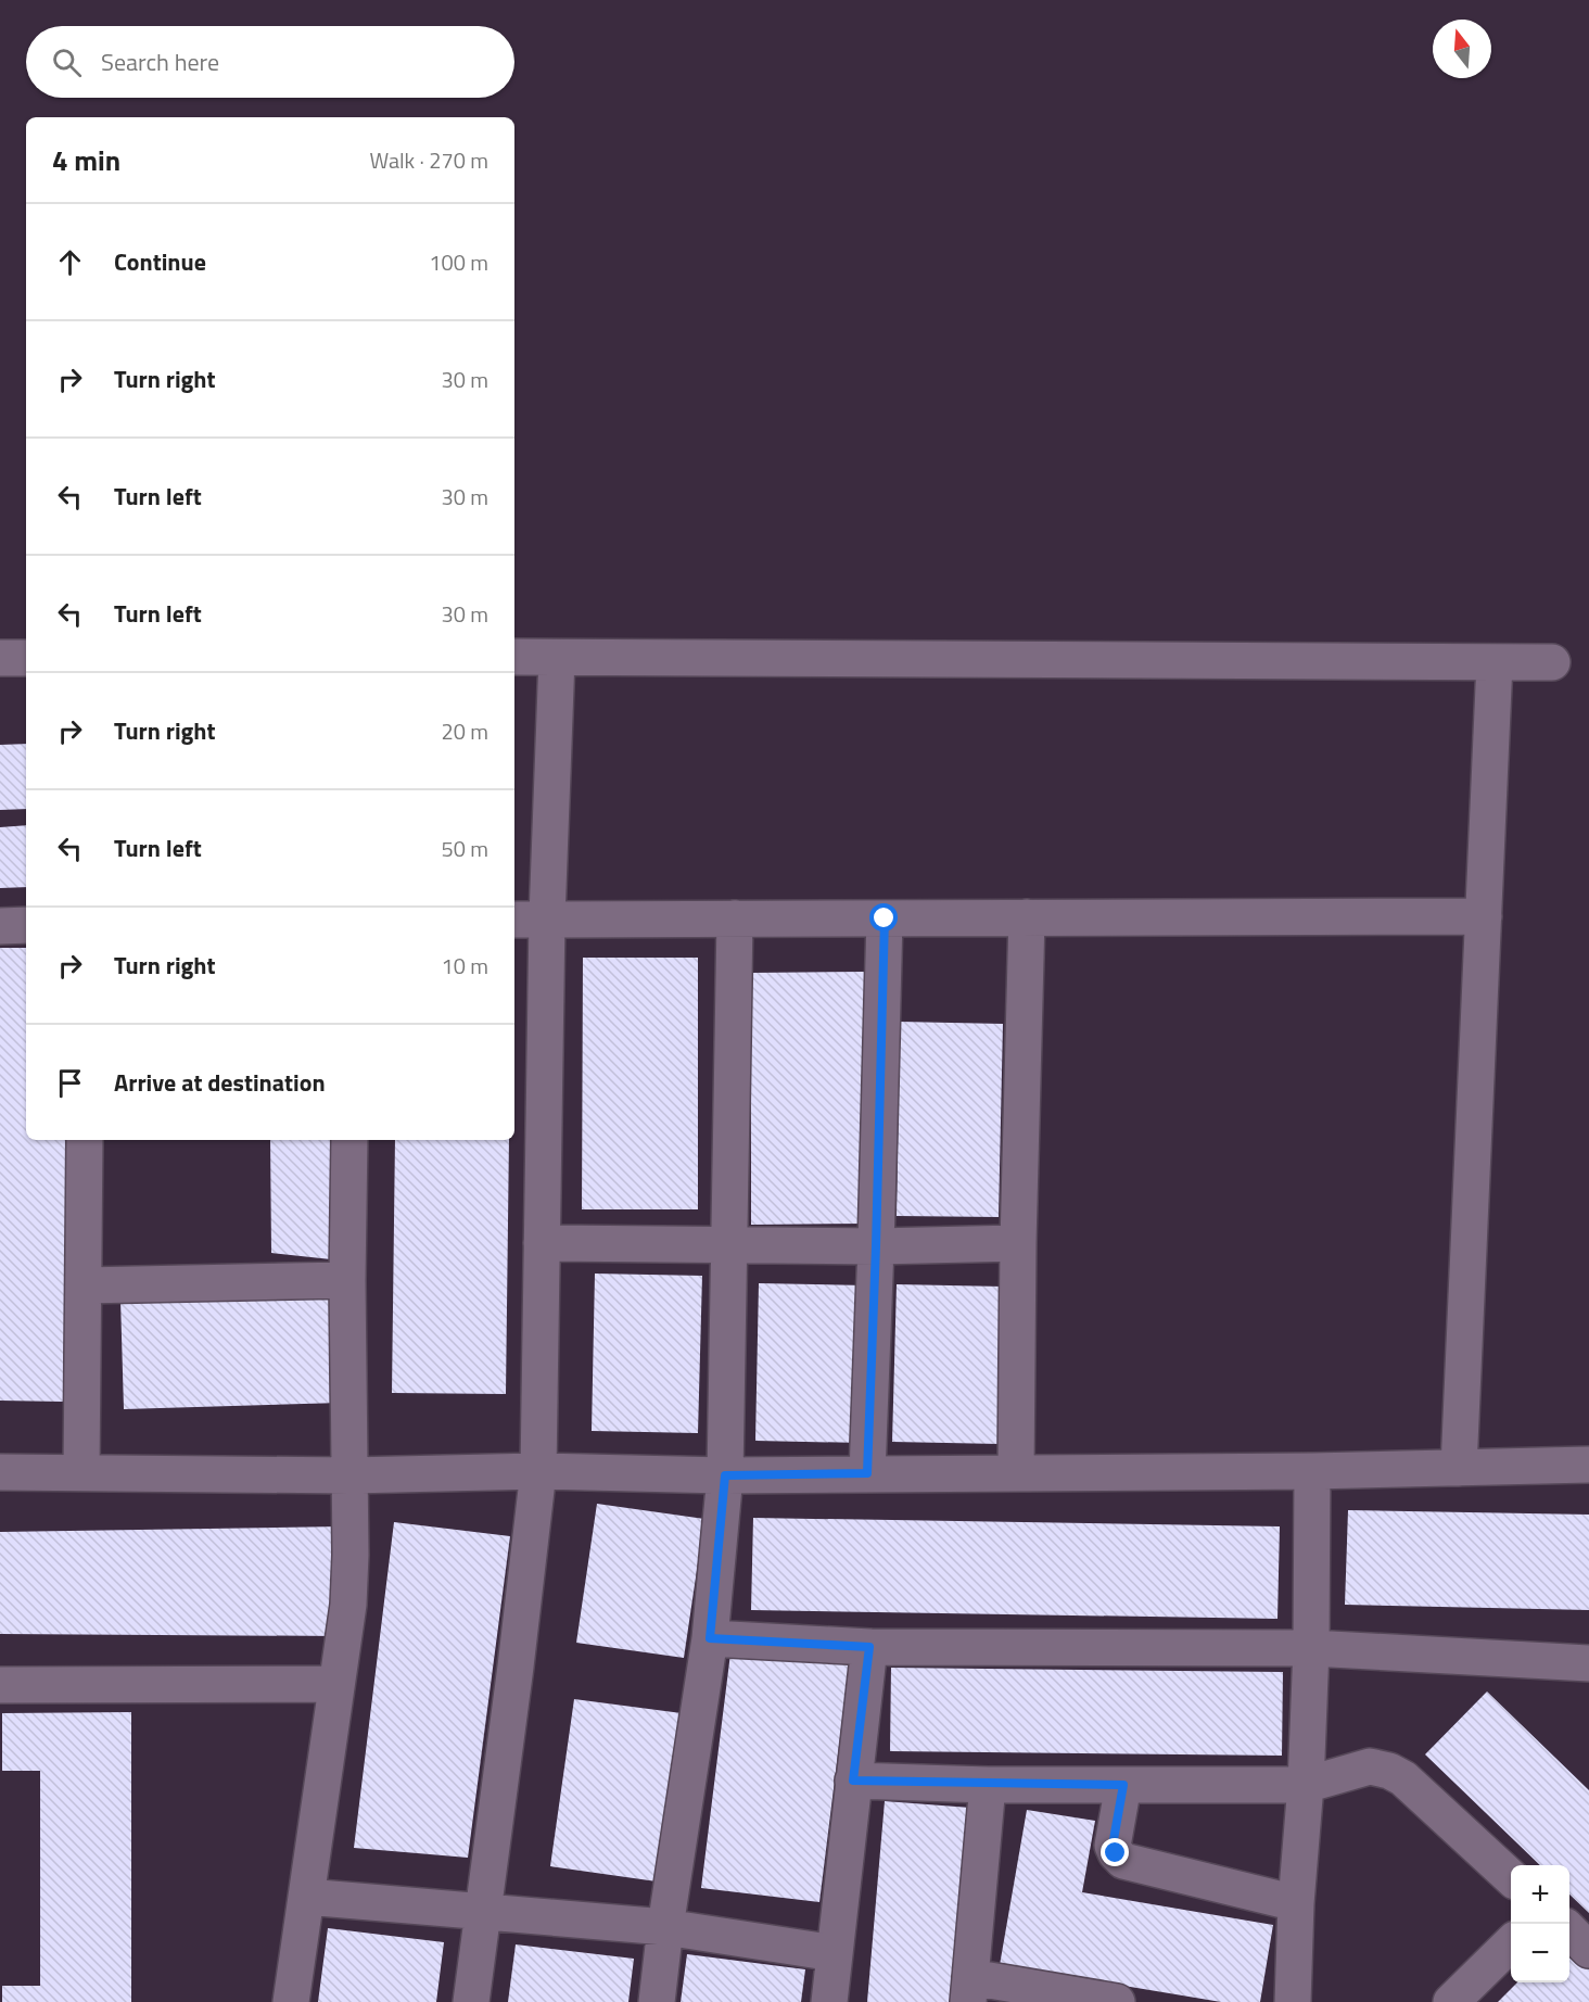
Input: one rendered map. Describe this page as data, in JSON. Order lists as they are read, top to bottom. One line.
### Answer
{"north":"top","page":{"search":"Search here","heading":["4 min","Walk · 270 m"],"list":[["Continue","100 m"],["Turn right","30 m"],["Turn left","30 m"],["Turn left","30 m"],["Turn right","20 m"],["Turn left","50 m"],["Turn right","10 m"],"Arrive at destination"],"map_buttons":["+","−"]}}
